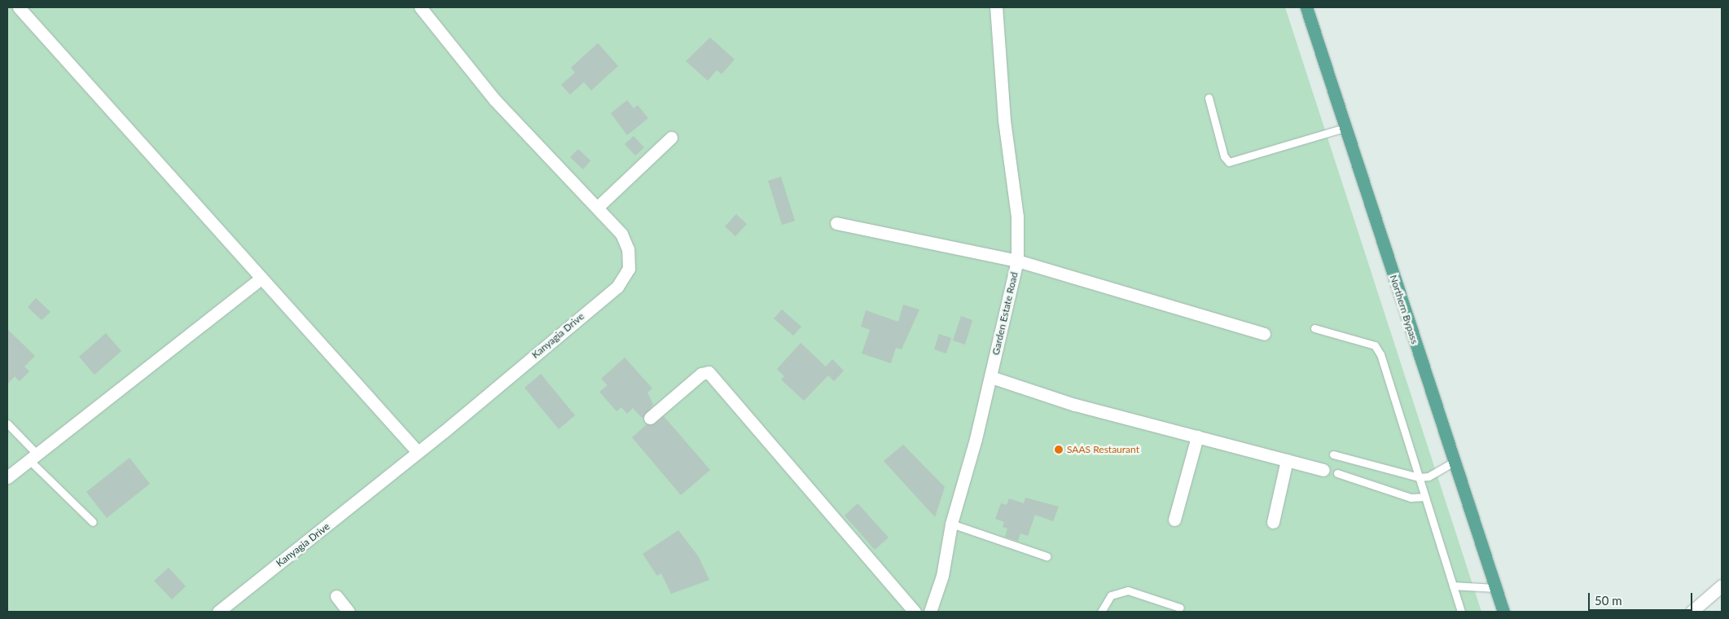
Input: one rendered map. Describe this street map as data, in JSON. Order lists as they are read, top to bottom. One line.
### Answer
{"streets":{"main road":["Northern Bypass"],"street":["Garden Estate Road","Kanyagia Drive"]},"places":["SAAS Restaurant"],"scale_bar":"50 m"}
